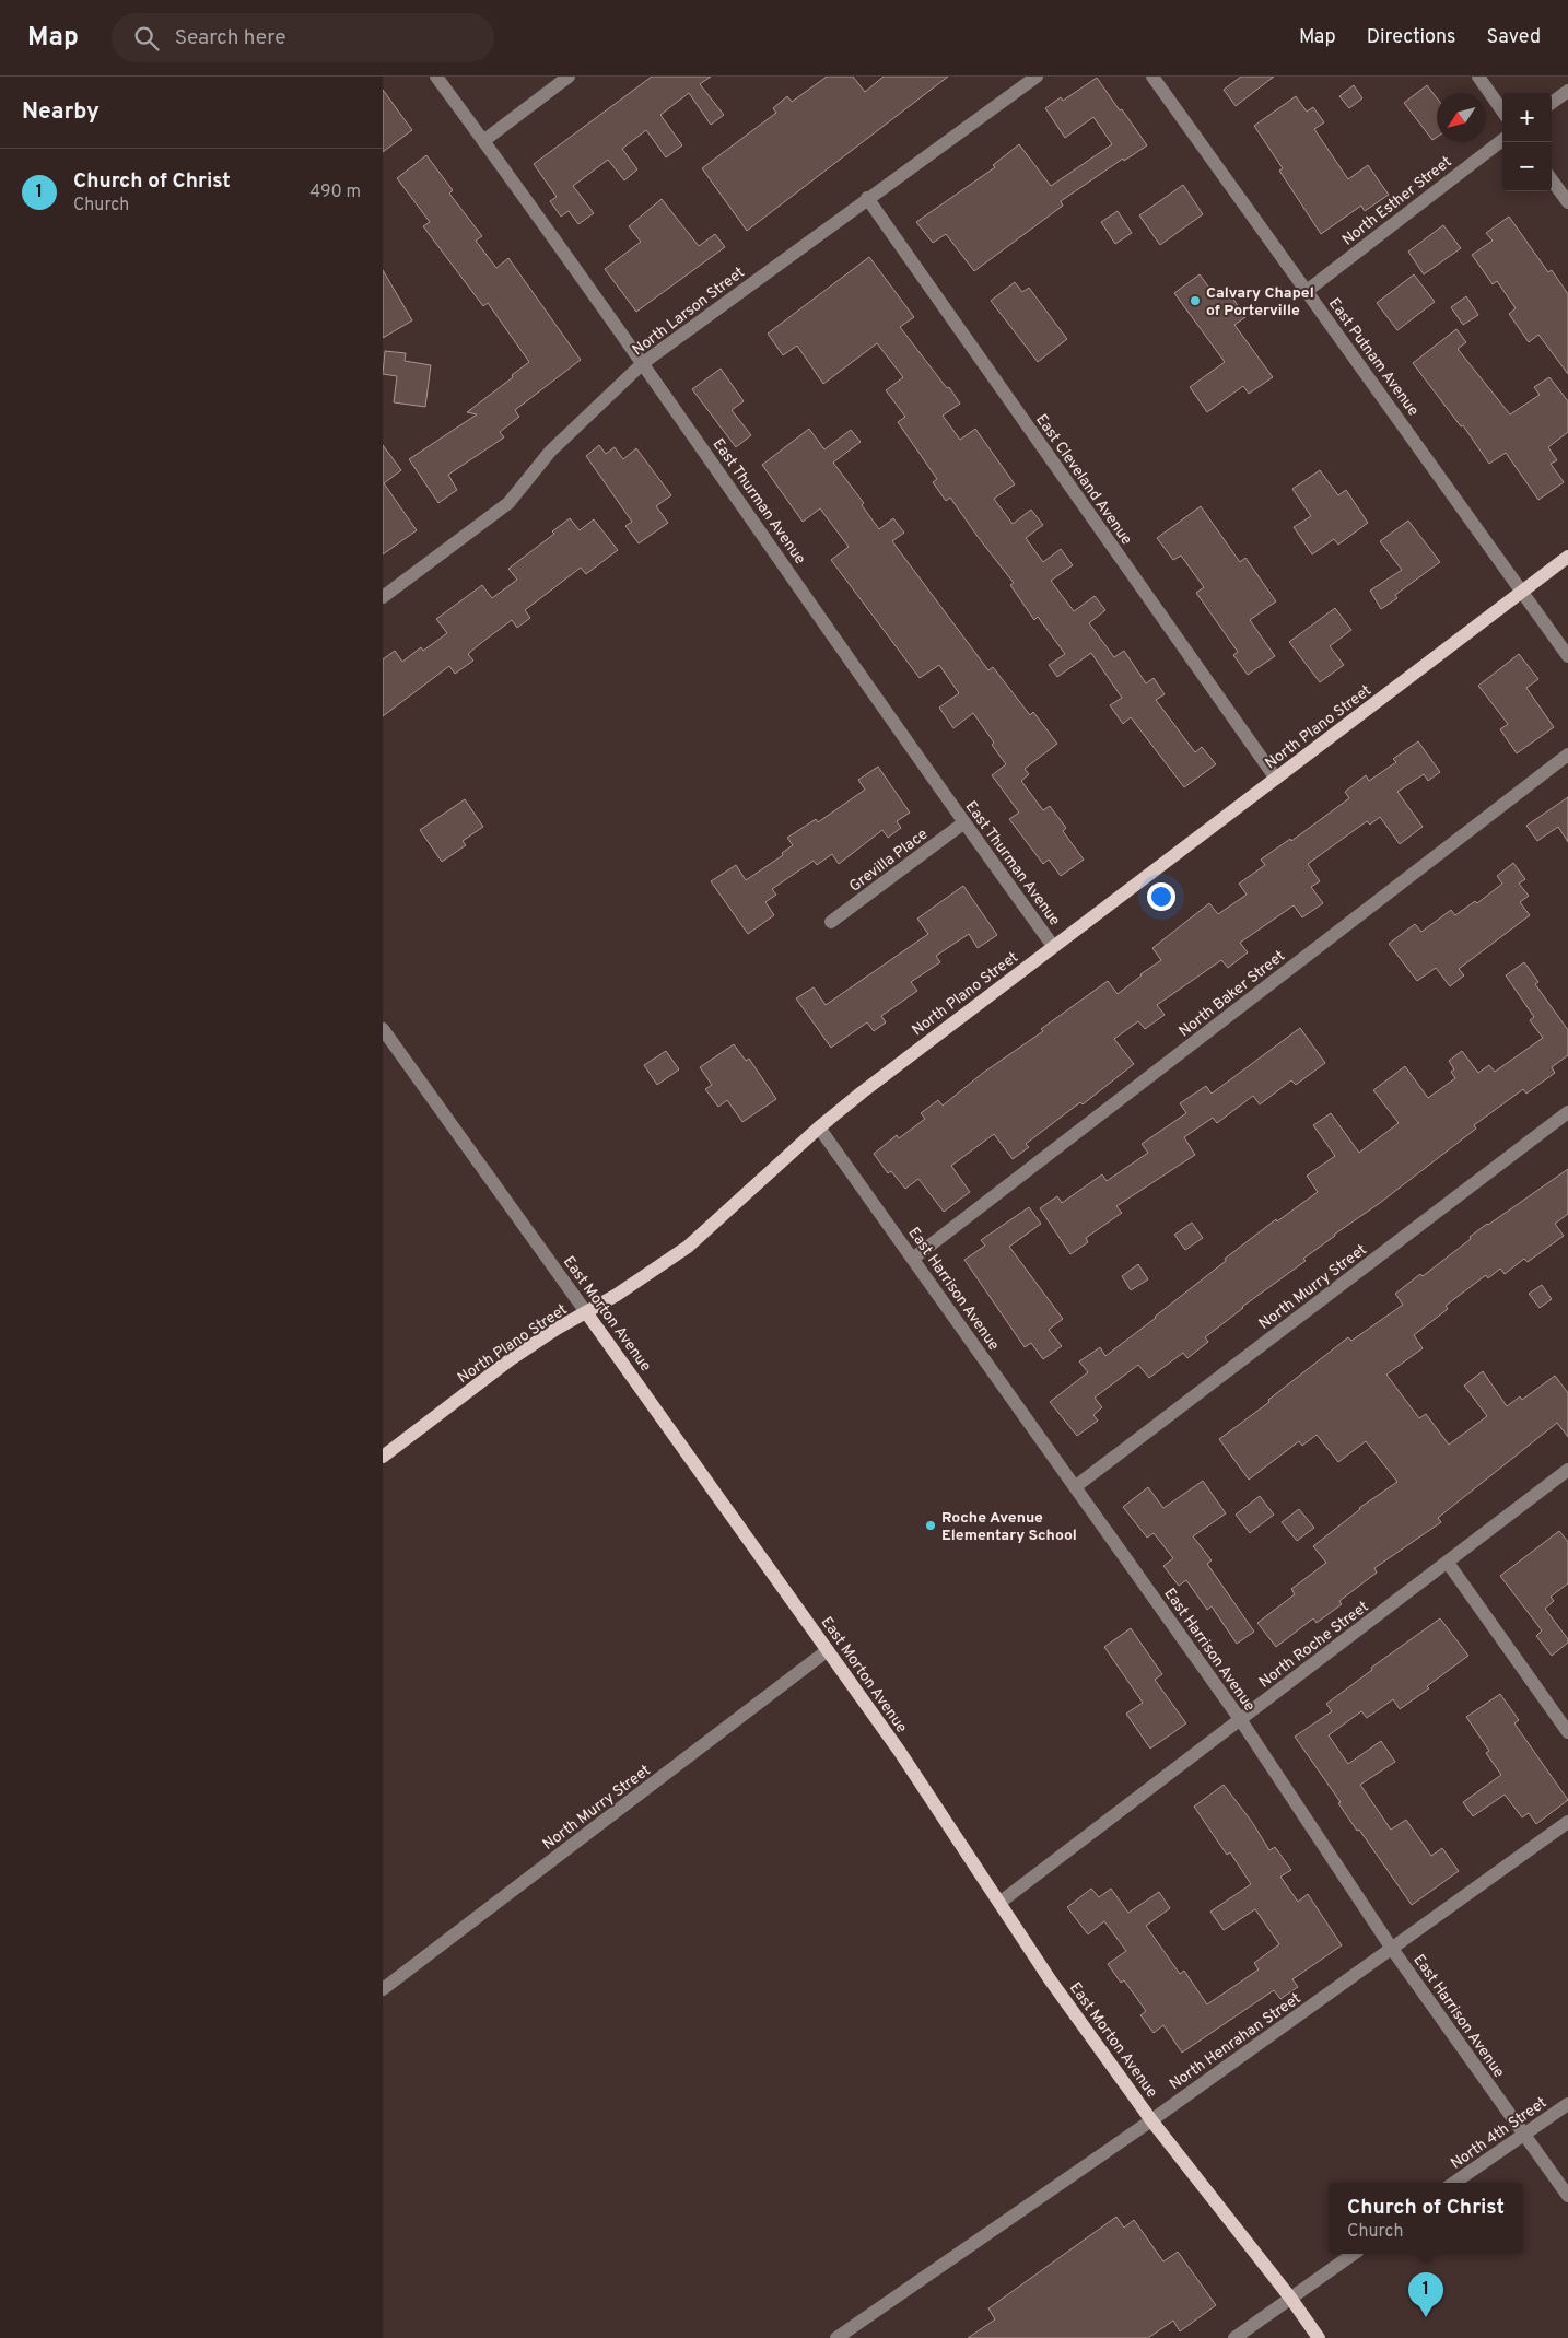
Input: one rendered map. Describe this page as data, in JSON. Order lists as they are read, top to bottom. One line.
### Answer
{"streets":{"main road":["North Plano Street","East Morton Avenue"],"street":["North Esther Street","North Larson Street","East Putnam Avenue","East Cleveland Avenue","East Thurman Avenue","Grevilla Place","North Baker Street","North Murry Street","East Harrison Avenue","North Roche Street","North Henrahan Street","North 4th Street"]},"crossings":[["North Esther Street","East Putnam Avenue"],["North Larson Street","East Cleveland Avenue"],["North Larson Street","East Thurman Avenue"],["East Putnam Avenue","North Plano Street"],["East Cleveland Avenue","North Plano Street"],["East Thurman Avenue","North Plano Street"],["East Thurman Avenue","Grevilla Place"],["North Plano Street","East Harrison Avenue"],["North Plano Street","East Morton Avenue"],["North Baker Street","East Harrison Avenue"],["North Murry Street","East Harrison Avenue"],["North Murry Street","East Morton Avenue"],["East Harrison Avenue","North Roche Street"],["East Harrison Avenue","North Henrahan Street"],["East Harrison Avenue","North 4th Street"],["East Morton Avenue","North Roche Street"],["East Morton Avenue","North Henrahan Street"]],"places":["Calvary Chapel of Porterville","Roche Avenue Elementary School"],"north":"bottom left","page":{"header":"Map","search":"Search here","nav":["Map","Directions","Saved"],"heading":"Nearby","map_buttons":["+","−"],"list":[{"mark":"1","name":"Church of Christ","note":"Church","value":"490 m"}],"popup":["Church of Christ","Church"],"pins":"1"}}
